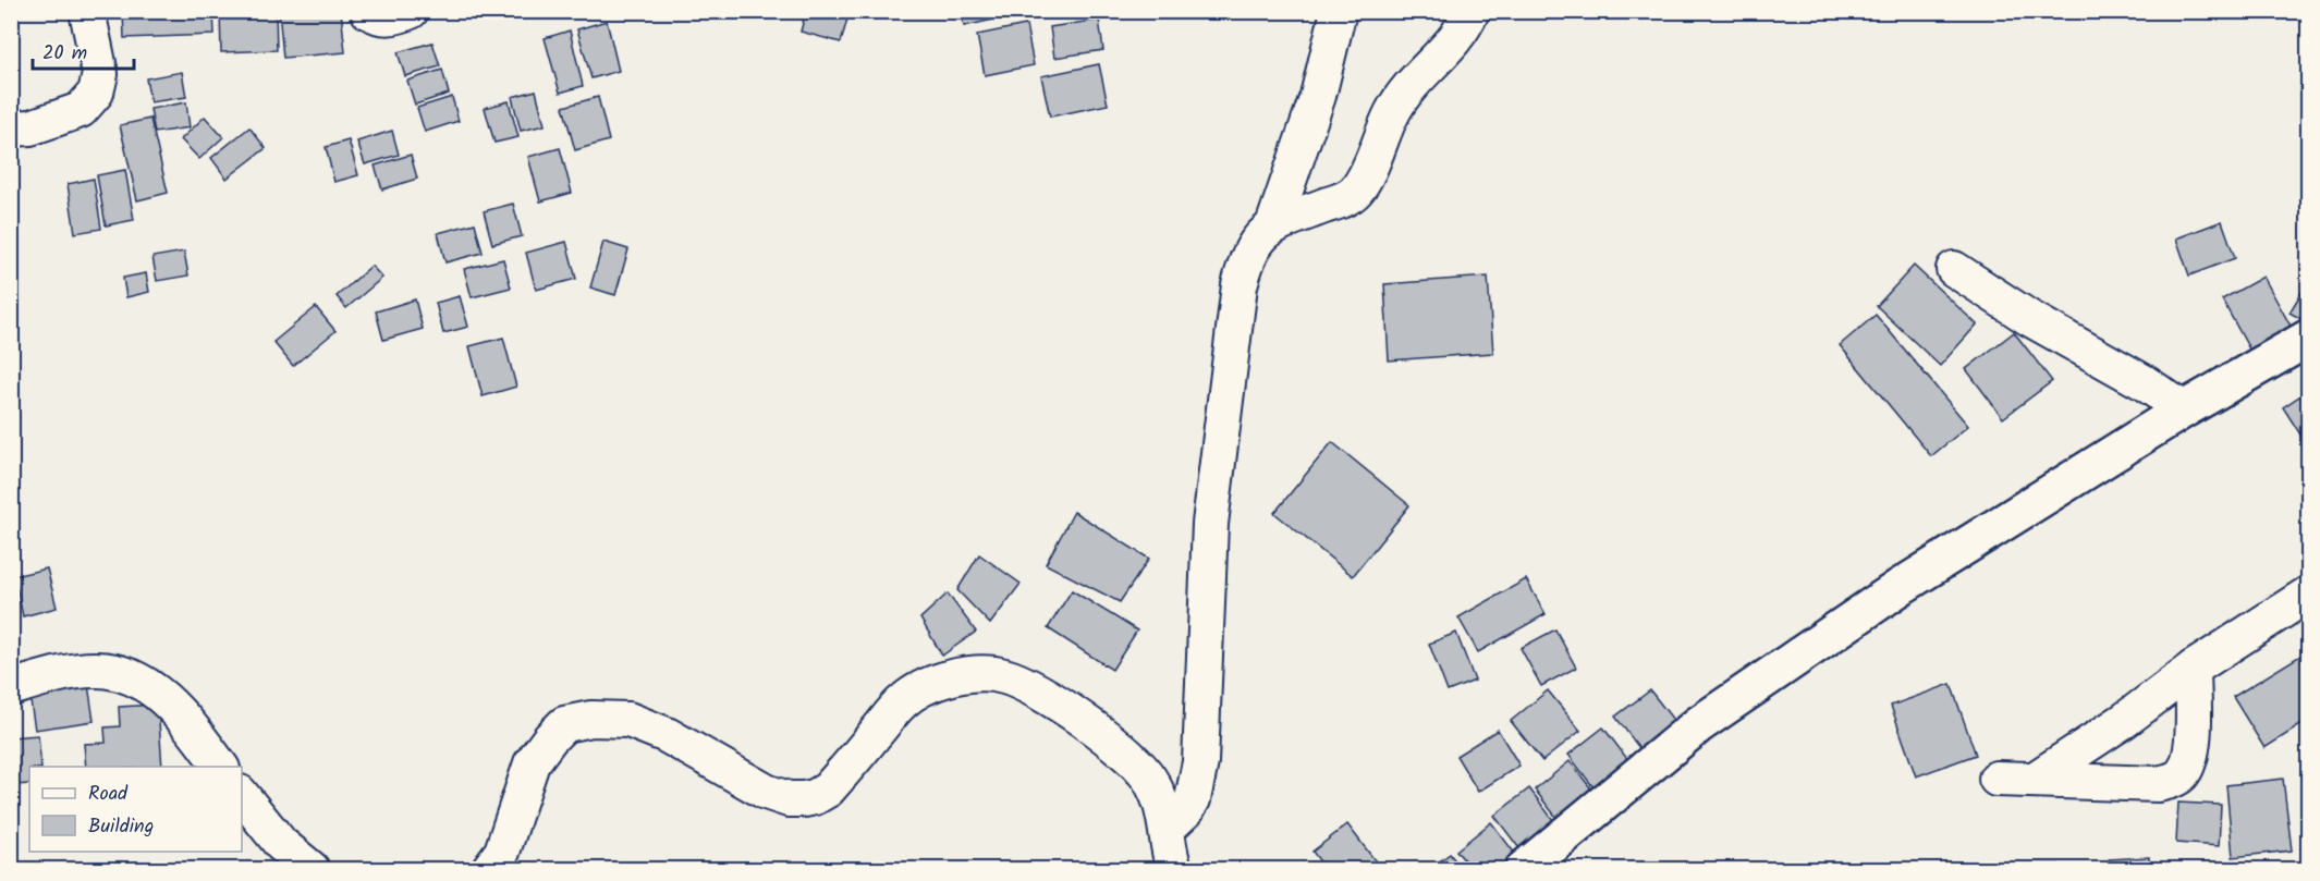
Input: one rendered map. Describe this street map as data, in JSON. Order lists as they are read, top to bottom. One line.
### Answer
{"legend":["Road","Building"],"scale_bar":"20 m"}
